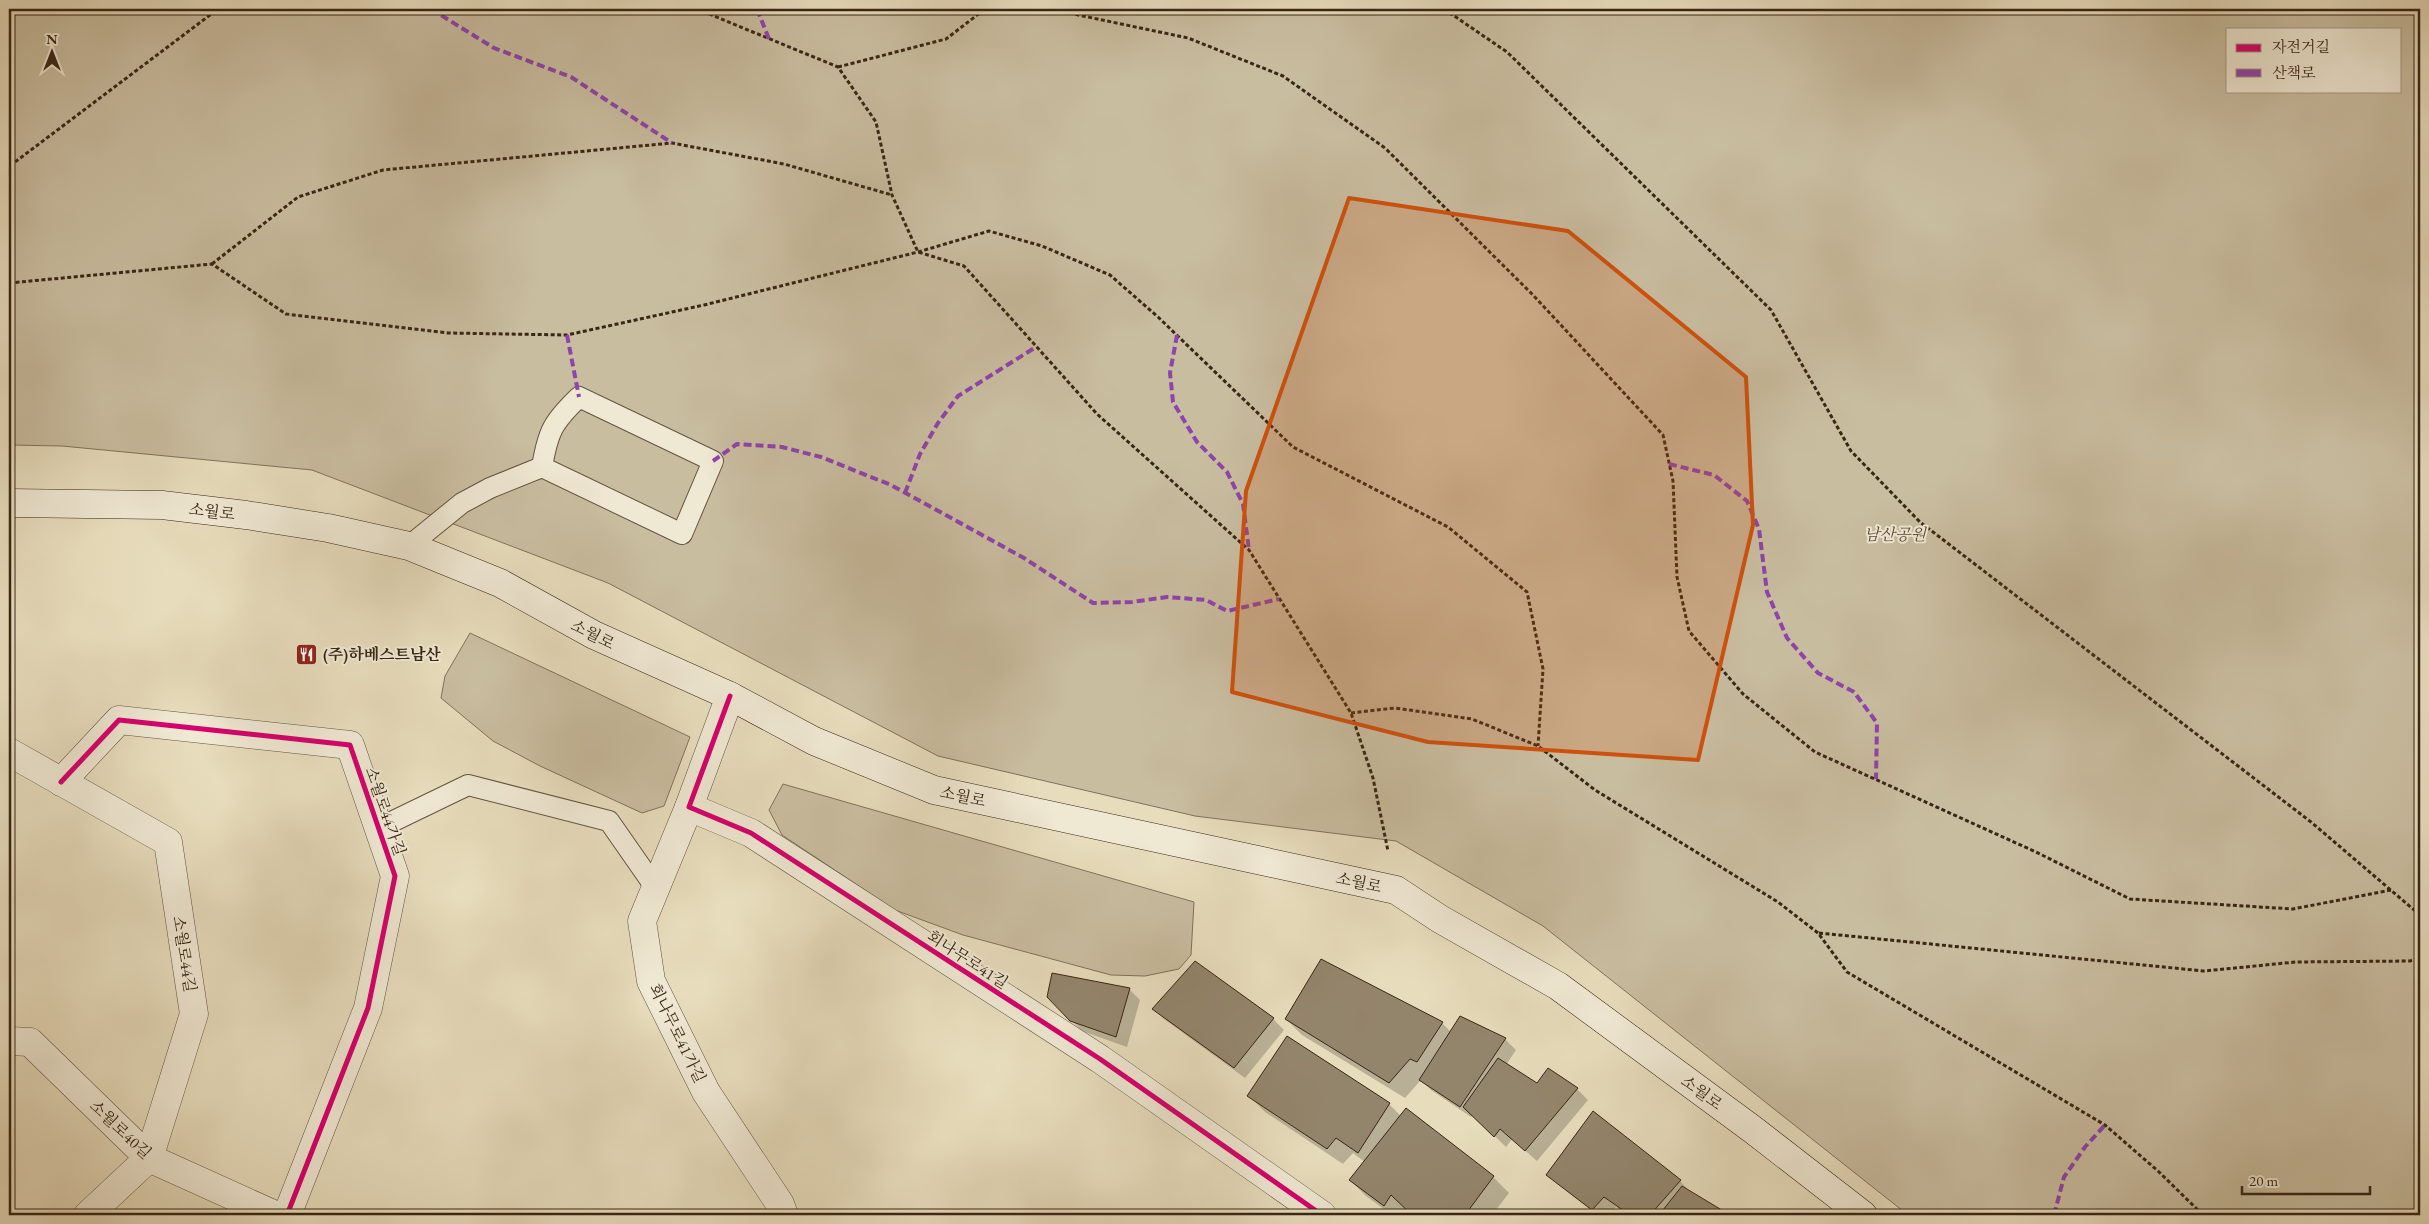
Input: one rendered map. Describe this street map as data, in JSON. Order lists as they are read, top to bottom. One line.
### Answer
{"streets":{"street":["소월로","소월로44가길","소월로44길","회나무로41길","회나무로41가길","소월로40길"]},"crossings":[["소월로44가길","소월로44길"],["소월로44길","소월로40길"],["회나무로41길","회나무로41가길"]],"parks":["남산공원"],"places":{"restaurant":["(주)하베스트남산"]},"legend":["자전거길","산책로"],"scale_bar":"20 m","north":"top"}
